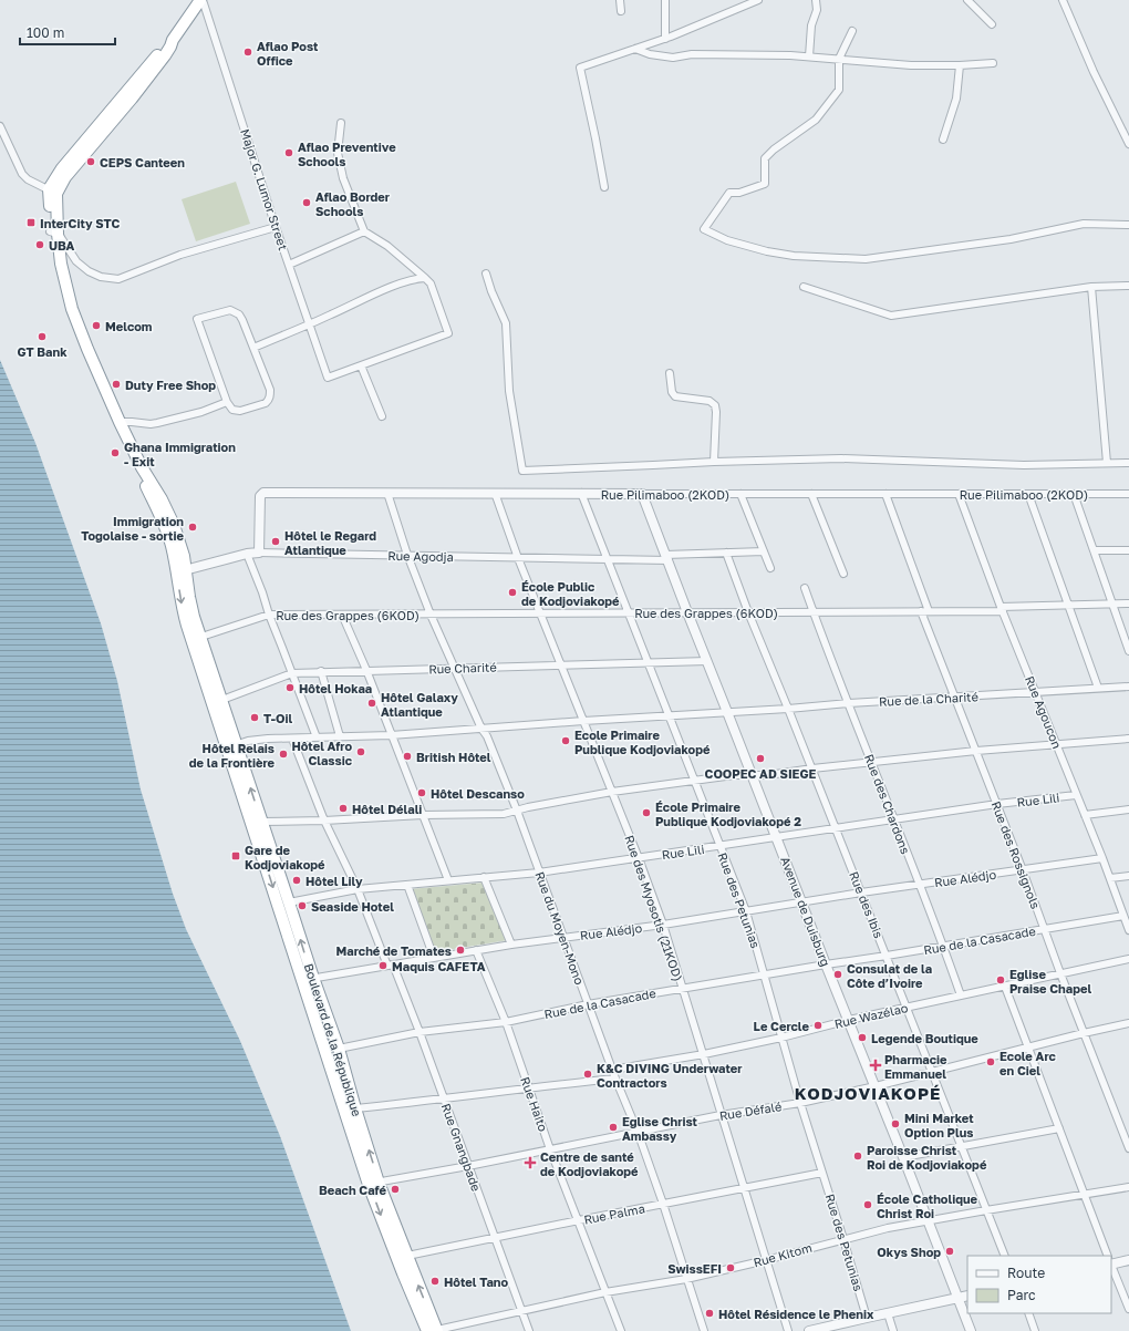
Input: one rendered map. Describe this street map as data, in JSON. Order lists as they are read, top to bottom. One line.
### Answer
{"streets":{"highway":["Boulevard de la République"],"street":["Major G. Lumor Street","Rue Pilimaboo (2KOD)","Rue Agodja","Rue des Grappes (6KOD)","Rue Charité","Rue de la Charité","Rue Agoucon","Rue Lili","Rue des Chardons","Rue des Rossignols","Rue Alédjo","Rue des Petunias","Rue des Ibis","Rue des Myosotis (21KOD)","Avenue de Duisburg","Rue du Moyen-Mono","Rue de la Casacade","Rue Wazélao","Rue Haito","Rue Défalé","Rue Gnangbade","Rue Palma","Rue Kitom"]},"crossings":[["Rue Pilimaboo (2KOD)","Rue Agodja"],["Rue Pilimaboo (2KOD)","Rue Agoucon"],["Rue Pilimaboo (2KOD)","Rue des Rossignols"],["Rue Pilimaboo (2KOD)","Rue des Petunias"],["Rue Pilimaboo (2KOD)","Rue des Myosotis (21KOD)"],["Rue Pilimaboo (2KOD)","Avenue de Duisburg"],["Rue Pilimaboo (2KOD)","Rue du Moyen-Mono"],["Rue Agodja","Rue des Petunias"],["Rue Agodja","Rue des Ibis"],["Rue Agodja","Rue des Myosotis (21KOD)"],["Rue Agodja","Avenue de Duisburg"],["Rue Agodja","Rue du Moyen-Mono"],["Rue Agodja","Boulevard de la République"],["Rue des Grappes (6KOD)","Rue Agoucon"],["Rue des Grappes (6KOD)","Rue des Chardons"],["Rue des Grappes (6KOD)","Rue des Rossignols"],["Rue des Grappes (6KOD)","Rue des Petunias"],["Rue des Grappes (6KOD)","Rue des Ibis"],["Rue des Grappes (6KOD)","Rue des Myosotis (21KOD)"],["Rue des Grappes (6KOD)","Avenue de Duisburg"],["Rue des Grappes (6KOD)","Rue du Moyen-Mono"],["Rue des Grappes (6KOD)","Boulevard de la République"],["Rue Charité","Rue des Petunias"],["Rue Charité","Rue des Myosotis (21KOD)"],["Rue Charité","Avenue de Duisburg"],["Rue Charité","Rue du Moyen-Mono"],["Rue Charité","Boulevard de la République"],["Rue de la Charité","Rue Agoucon"],["Rue de la Charité","Rue des Chardons"],["Rue de la Charité","Rue des Rossignols"],["Rue de la Charité","Rue des Petunias"],["Rue de la Charité","Rue des Ibis"],["Rue de la Charité","Rue des Myosotis (21KOD)"],["Rue de la Charité","Avenue de Duisburg"],["Rue de la Charité","Rue du Moyen-Mono"],["Rue de la Charité","Boulevard de la République"],["Rue de la Charité","Rue Gnangbade"],["Rue Agoucon","Rue Lili"],["Rue Agoucon","Rue Alédjo"],["Rue Agoucon","Rue de la Casacade"],["Rue Lili","Rue des Chardons"],["Rue Lili","Rue des Rossignols"],["Rue Lili","Rue des Petunias"],["Rue Lili","Rue des Ibis"],["Rue Lili","Rue des Myosotis (21KOD)"],["Rue Lili","Avenue de Duisburg"],["Rue Lili","Rue du Moyen-Mono"],["Rue Lili","Boulevard de la République"],["Rue Lili","Rue Gnangbade"],["Rue des Chardons","Rue Alédjo"],["Rue des Chardons","Rue de la Casacade"],["Rue des Chardons","Rue Wazélao"],["Rue des Rossignols","Rue Alédjo"],["Rue des Rossignols","Rue de la Casacade"],["Rue des Rossignols","Rue Wazélao"],["Rue des Rossignols","Rue Défalé"],["Rue Alédjo","Rue des Petunias"],["Rue Alédjo","Rue des Ibis"],["Rue Alédjo","Rue des Myosotis (21KOD)"],["Rue Alédjo","Avenue de Duisburg"],["Rue Alédjo","Rue du Moyen-Mono"],["Rue Alédjo","Boulevard de la République"],["Rue Alédjo","Rue Haito"],["Rue Alédjo","Rue Gnangbade"],["Rue des Petunias","Rue de la Casacade"],["Rue des Petunias","Rue Wazélao"],["Rue des Petunias","Rue Défalé"],["Rue des Petunias","Rue Palma"],["Rue des Petunias","Rue Kitom"],["Rue des Ibis","Rue de la Casacade"],["Rue des Ibis","Rue Wazélao"],["Rue des Ibis","Rue Défalé"],["Rue des Ibis","Rue Kitom"],["Rue des Myosotis (21KOD)","Rue de la Casacade"],["Rue des Myosotis (21KOD)","Rue Wazélao"],["Rue des Myosotis (21KOD)","Rue Défalé"],["Rue des Myosotis (21KOD)","Rue Palma"],["Rue des Myosotis (21KOD)","Rue Kitom"],["Avenue de Duisburg","Rue de la Casacade"],["Avenue de Duisburg","Rue Wazélao"],["Avenue de Duisburg","Rue Défalé"],["Avenue de Duisburg","Rue Kitom"],["Rue du Moyen-Mono","Rue de la Casacade"],["Rue du Moyen-Mono","Rue Wazélao"],["Rue du Moyen-Mono","Rue Défalé"],["Rue du Moyen-Mono","Rue Palma"],["Rue du Moyen-Mono","Rue Kitom"],["Rue de la Casacade","Boulevard de la République"],["Rue de la Casacade","Rue Haito"],["Rue de la Casacade","Rue Gnangbade"],["Boulevard de la République","Rue Défalé"],["Boulevard de la République","Rue Palma"],["Boulevard de la République","Rue Kitom"],["Rue Haito","Rue Défalé"],["Rue Haito","Rue Palma"],["Rue Haito","Rue Kitom"],["Rue Défalé","Rue Gnangbade"],["Rue Gnangbade","Rue Palma"],["Rue Gnangbade","Rue Kitom"]],"districts":["KODJOVIAKOPÉ"],"places":{"other":["Aflao Post Office","Aflao Preventive Schools","CEPS Canteen","Aflao Border Schools","UBA","Melcom","GT Bank","Duty Free Shop","Ghana Immigration - Exit","Immigration Togolaise - sortie","Hôtel le Regard Atlantique","École Public de Kodjoviakopé","Hôtel Hokaa","Hôtel Galaxy Atlantique","T-Oil","Ecole Primaire Publique Kodjoviakopé","Hôtel Afro Classic","Hôtel Relais de la Frontière","British Hôtel","COOPEC AD SIEGE","Hôtel Descanso","Hôtel Délali","École Primaire Publique Kodjoviakopé 2","Hôtel Lily","Seaside Hotel","Marché de Tomates","Maquis CAFETA","Consulat de la Côte d’Ivoire","Eglise Praise Chapel","Le Cercle","Legende Boutique","Ecole Arc en Ciel","K&C DIVING Underwater Contractors","Mini Market Option Plus","Eglise Christ Ambassy","Paroisse Christ Roi de Kodjoviakopé","Beach Café","École Catholique Christ Roi","Okys Shop","SwissEFI","Hôtel Tano","Hôtel Résidence le Phenix"],"transit":["InterCity STC","Gare de Kodjoviakopé"],"health":["Pharmacie Emmanuel","Centre de santé de Kodjoviakopé"]},"legend":["Route","Parc"],"scale_bar":"100 m"}
